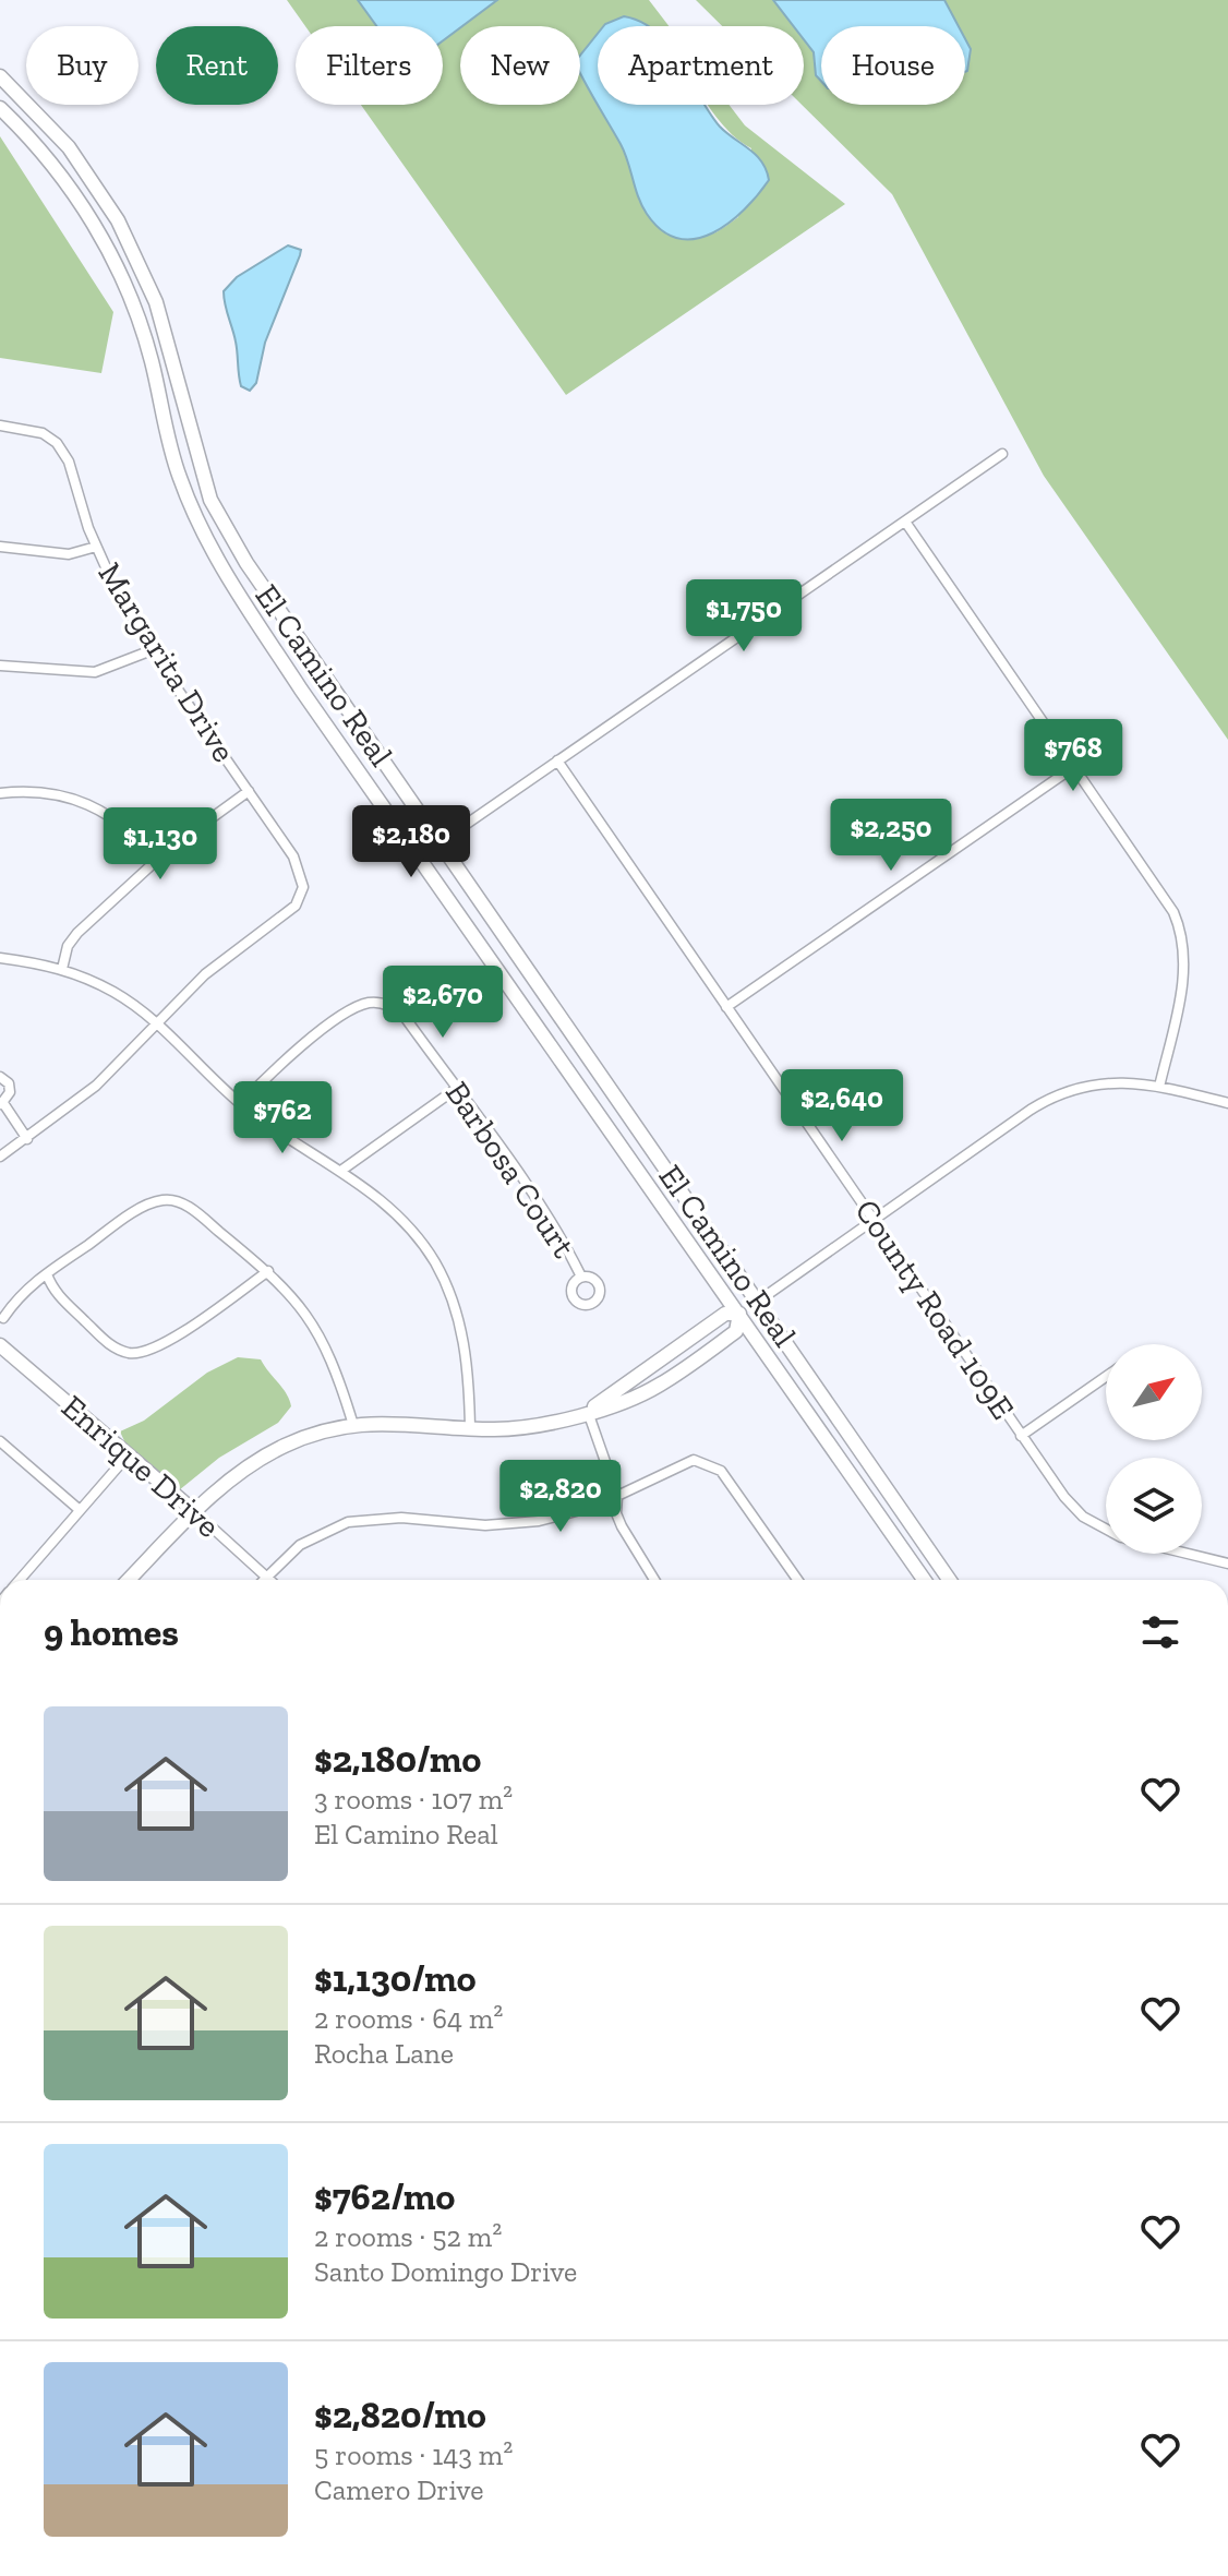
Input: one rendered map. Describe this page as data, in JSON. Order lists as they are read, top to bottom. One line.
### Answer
{"streets":{"main road":["El Camino Real","Enrique Drive"],"street":["Margarita Drive","Barbosa Court","County Road 109E"]},"north":"top right","page":{"chip":["Buy","Rent","Filters","New","Apartment","House"],"price":["$1,750","$768","$2,250","$2,180","$1,130","$2,670","$2,640","$762","$2,820"],"heading":"9 homes","list":[{"name":"$2,180/mo","note":"3 rooms · 107 m² · El Camino Real"},{"name":"$1,130/mo","note":"2 rooms · 64 m² · Rocha Lane"},{"name":"$762/mo","note":"2 rooms · 52 m² · Santo Domingo Drive"},{"name":"$2,820/mo","note":"5 rooms · 143 m² · Camero Drive"}]}}
